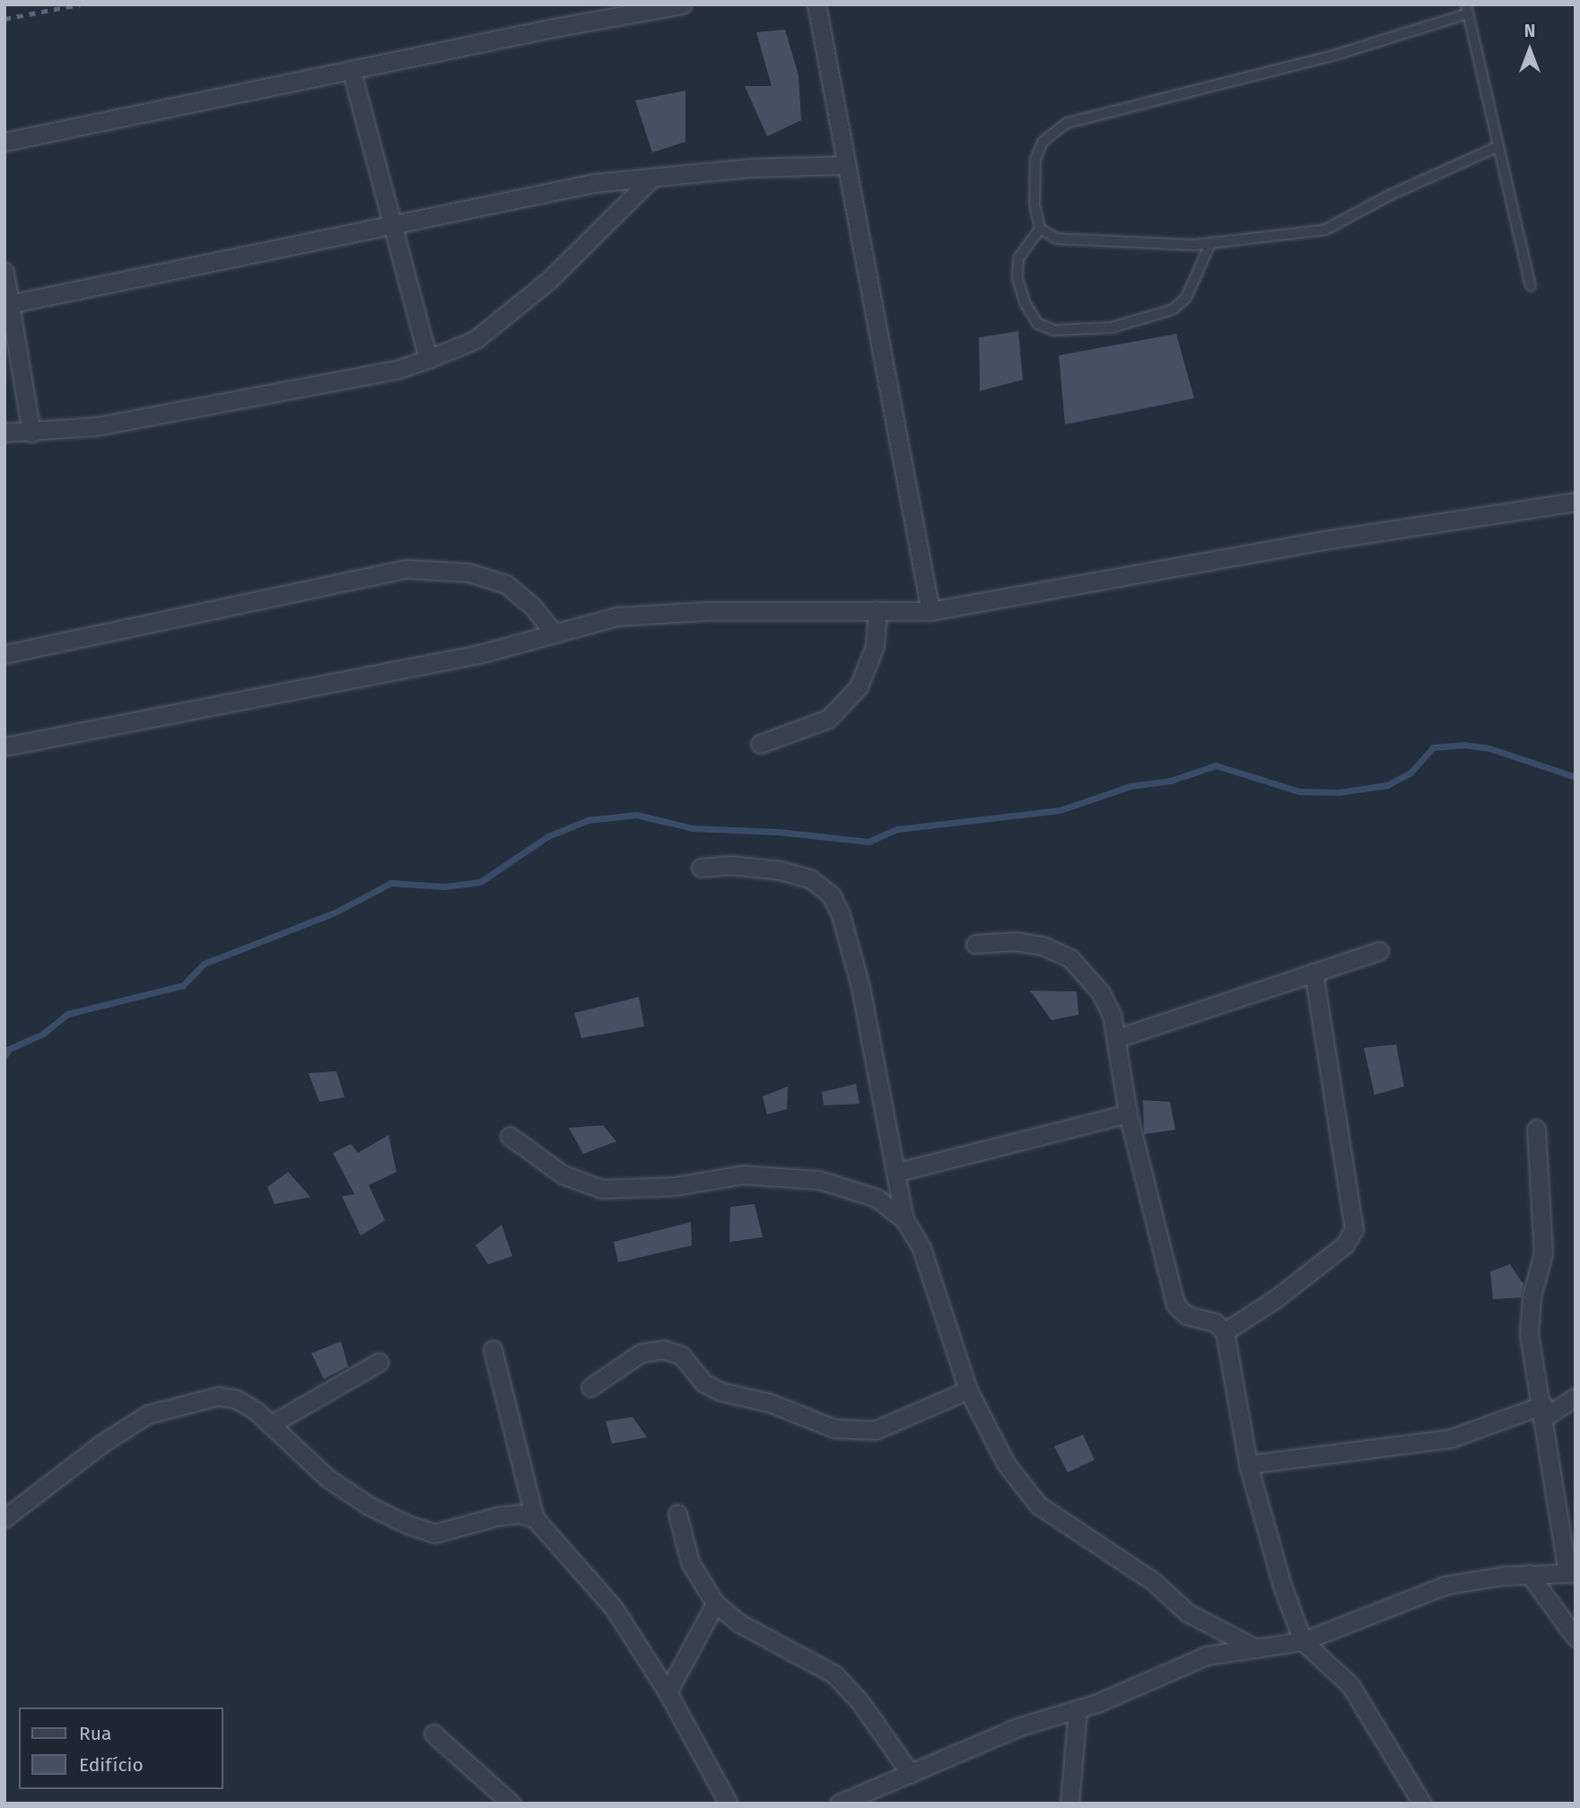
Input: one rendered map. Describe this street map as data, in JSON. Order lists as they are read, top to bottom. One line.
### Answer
{"legend":["Rua","Edifício"],"north":"top"}
